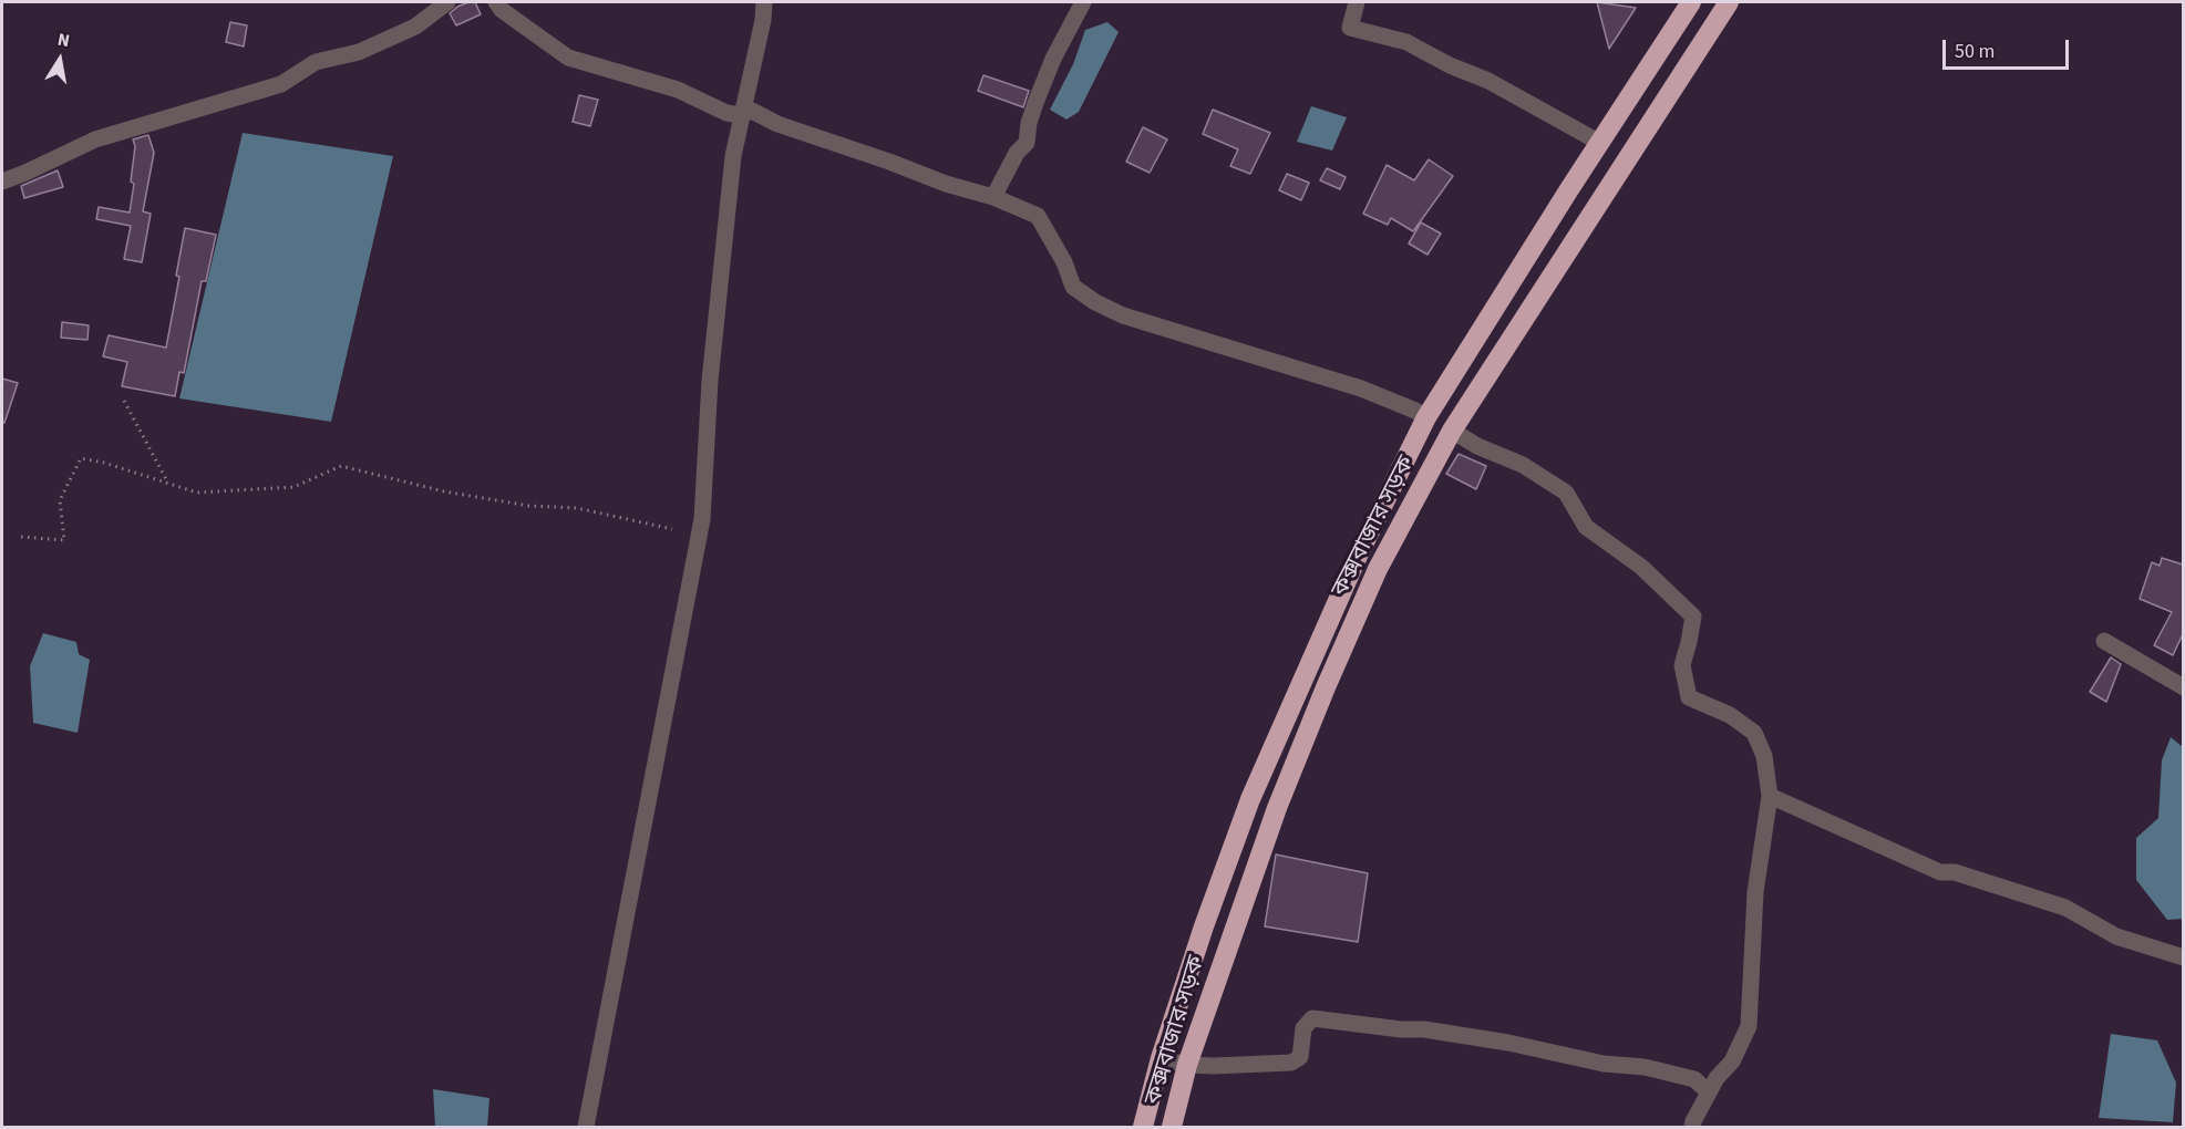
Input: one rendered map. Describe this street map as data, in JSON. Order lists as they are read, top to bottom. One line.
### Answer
{"streets":{"highway":["কক্সবাজার সড়ক"]},"scale_bar":"50 m","north":"top"}
